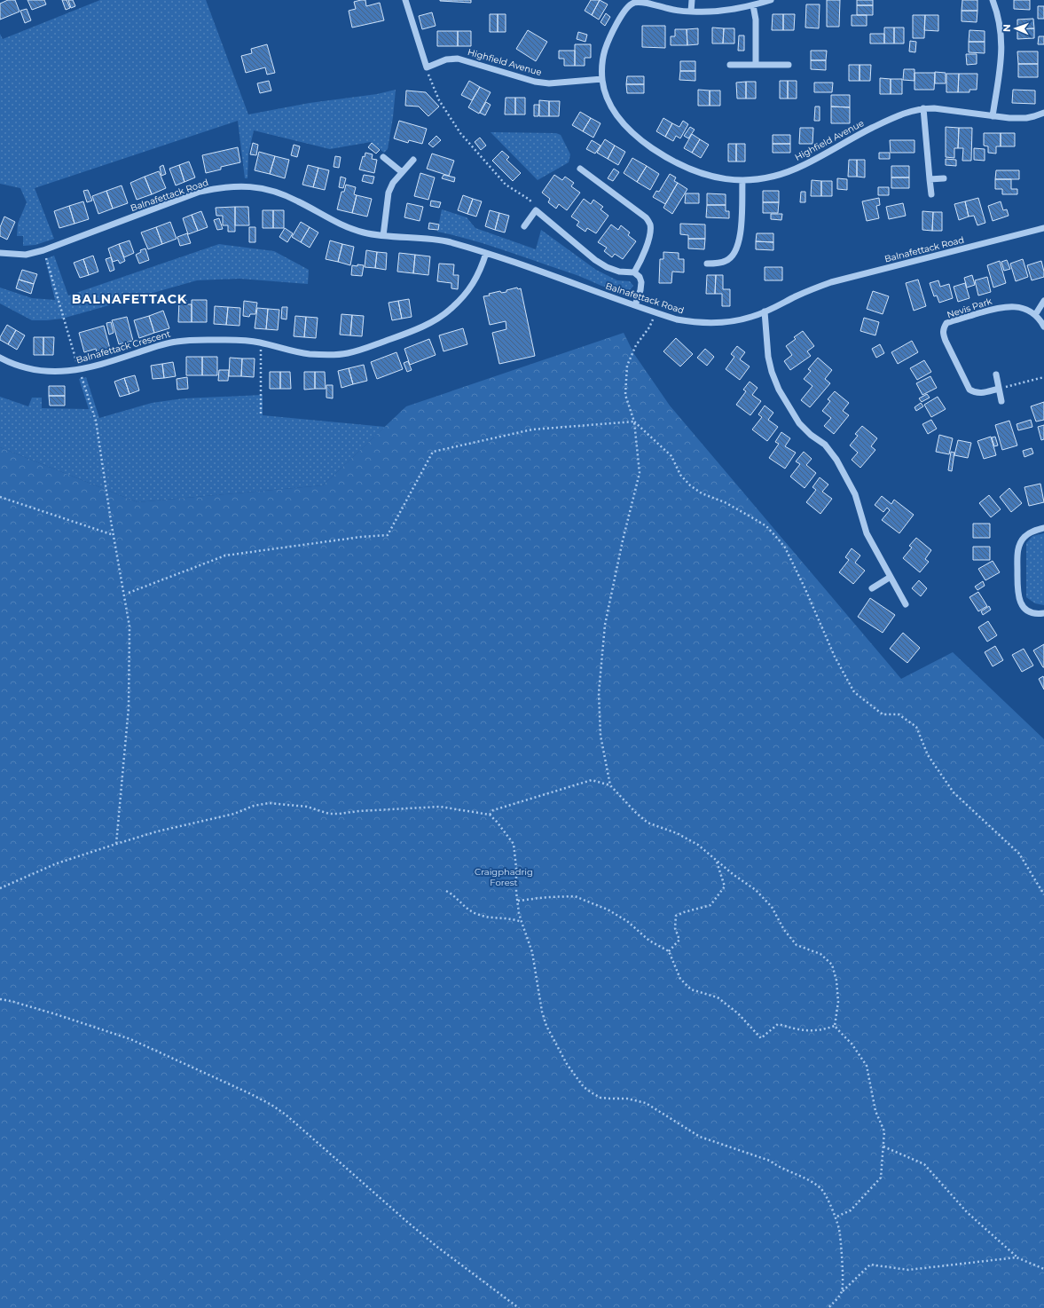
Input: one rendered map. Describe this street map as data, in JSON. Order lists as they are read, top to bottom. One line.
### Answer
{"streets":{"street":["Highfield Avenue","Balnafettack Road","Nevis Park","Balnafettack Crescent"]},"crossings":[["Balnafettack Road","Balnafettack Crescent"]],"districts":["BALNAFETTACK"],"parks":["Craigphadrig Forest"],"north":"left"}
